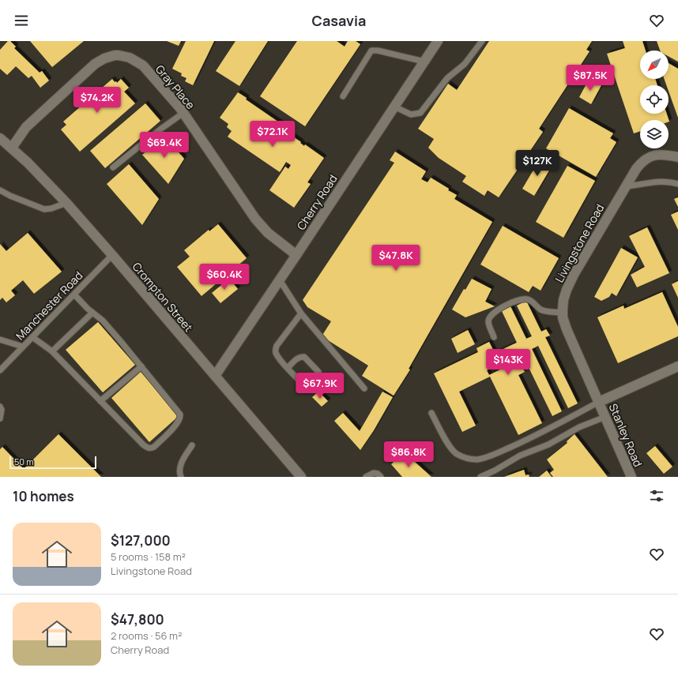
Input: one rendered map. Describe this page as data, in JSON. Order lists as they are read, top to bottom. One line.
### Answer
{"streets":{"street":["Gray Place","Cherry Road","Livingstone Road","Crompton Street","Stanley Road"],"lane":["Manchester Road"]},"crossings":[["Gray Place","Cherry Road"],["Gray Place","Crompton Street"],["Cherry Road","Crompton Street"],["Livingstone Road","Stanley Road"],["Crompton Street","Manchester Road"]],"scale_bar":"50 m","north":"bottom left","page":{"header":"Casavia","price":["$87.5K","$74.2K","$72.1K","$69.4K","$127K","$47.8K","$60.4K","$143K","$67.9K","$86.8K"],"scale":"50 m","heading":"10 homes","list":[{"name":"$127,000","note":"5 rooms · 158 m² · Livingstone Road"},{"name":"$47,800","note":"2 rooms · 56 m² · Cherry Road"}]}}
